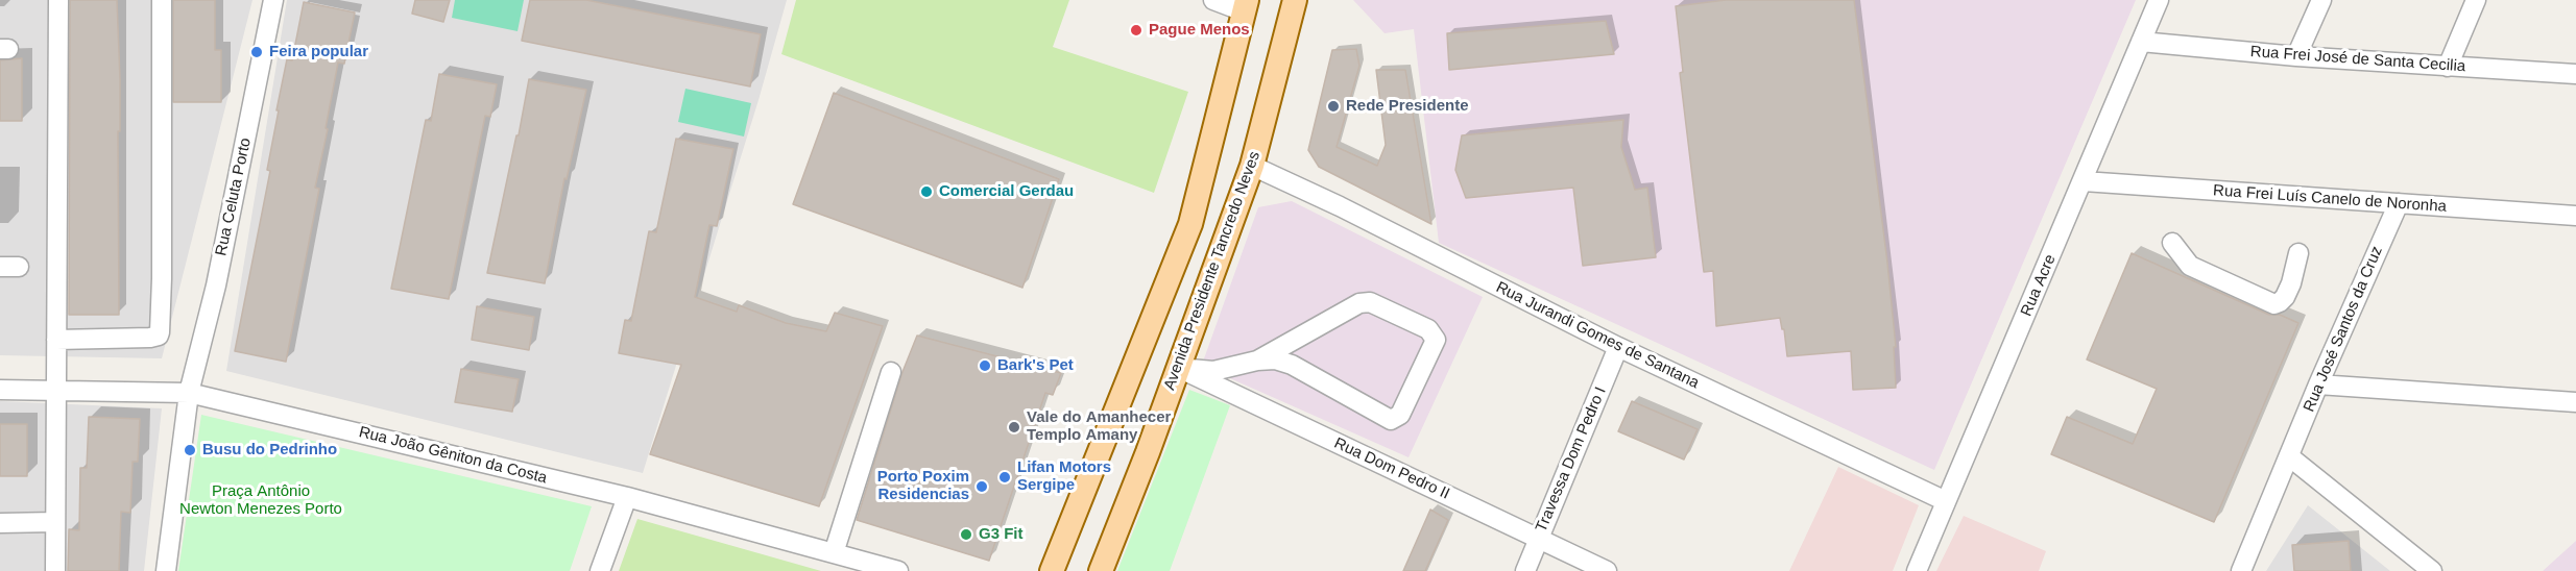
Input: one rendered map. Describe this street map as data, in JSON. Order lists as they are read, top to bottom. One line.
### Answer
{"streets":{"main road":["Avenida Presidente Tancredo Neves"],"street":["Rua Frei José de Santa Cecilia","Rua Celuta Porto","Rua Frei Luís Canelo de Noronha","Rua Acre","Rua José Santos da Cruz","Rua Jurandi Gomes de Santana","Rua João Gêniton da Costa","Travessa Dom Pedro I","Rua Dom Pedro II"]},"crossings":[["Rua Frei José de Santa Cecilia","Rua Acre"],["Rua Celuta Porto","Rua João Gêniton da Costa"],["Rua Frei Luís Canelo de Noronha","Rua Acre"],["Rua Frei Luís Canelo de Noronha","Rua José Santos da Cruz"],["Avenida Presidente Tancredo Neves","Rua Jurandi Gomes de Santana"],["Avenida Presidente Tancredo Neves","Rua Dom Pedro II"],["Rua Acre","Rua Jurandi Gomes de Santana"],["Rua Jurandi Gomes de Santana","Travessa Dom Pedro I"],["Travessa Dom Pedro I","Rua Dom Pedro II"]],"parks":["Praça Antônio Newton Menezes Porto"],"places":["Pague Menos","Feira popular","Rede Presidente","Comercial Gerdau","Bark's Pet","Vale do Amanhecer Templo Amany","Busu do Pedrinho","Lifan Motors Sergipe","Porto Poxim Residencias","G3 Fit"]}
